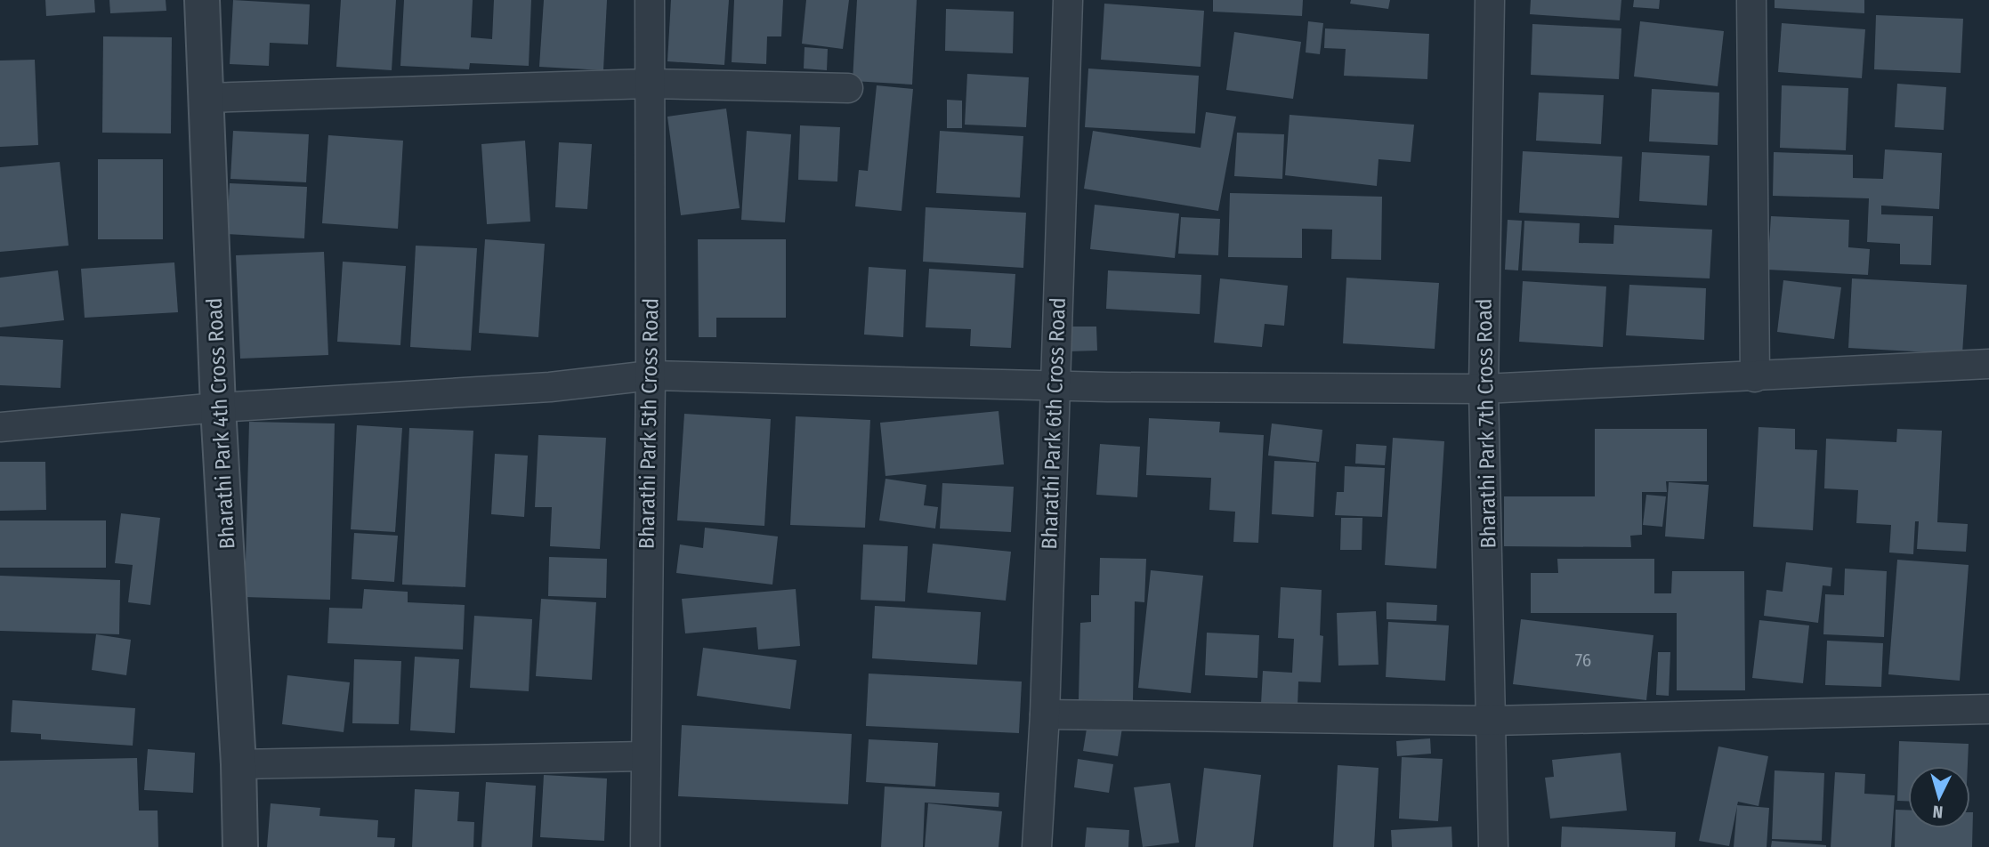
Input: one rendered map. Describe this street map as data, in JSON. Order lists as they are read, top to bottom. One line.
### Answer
{"streets":{"street":["Bharathi Park 4th Cross Road","Bharathi Park 5th Cross Road","Bharathi Park 6th Cross Road","Bharathi Park 7th Cross Road"]},"house_numbers":["76"],"north":"bottom"}
